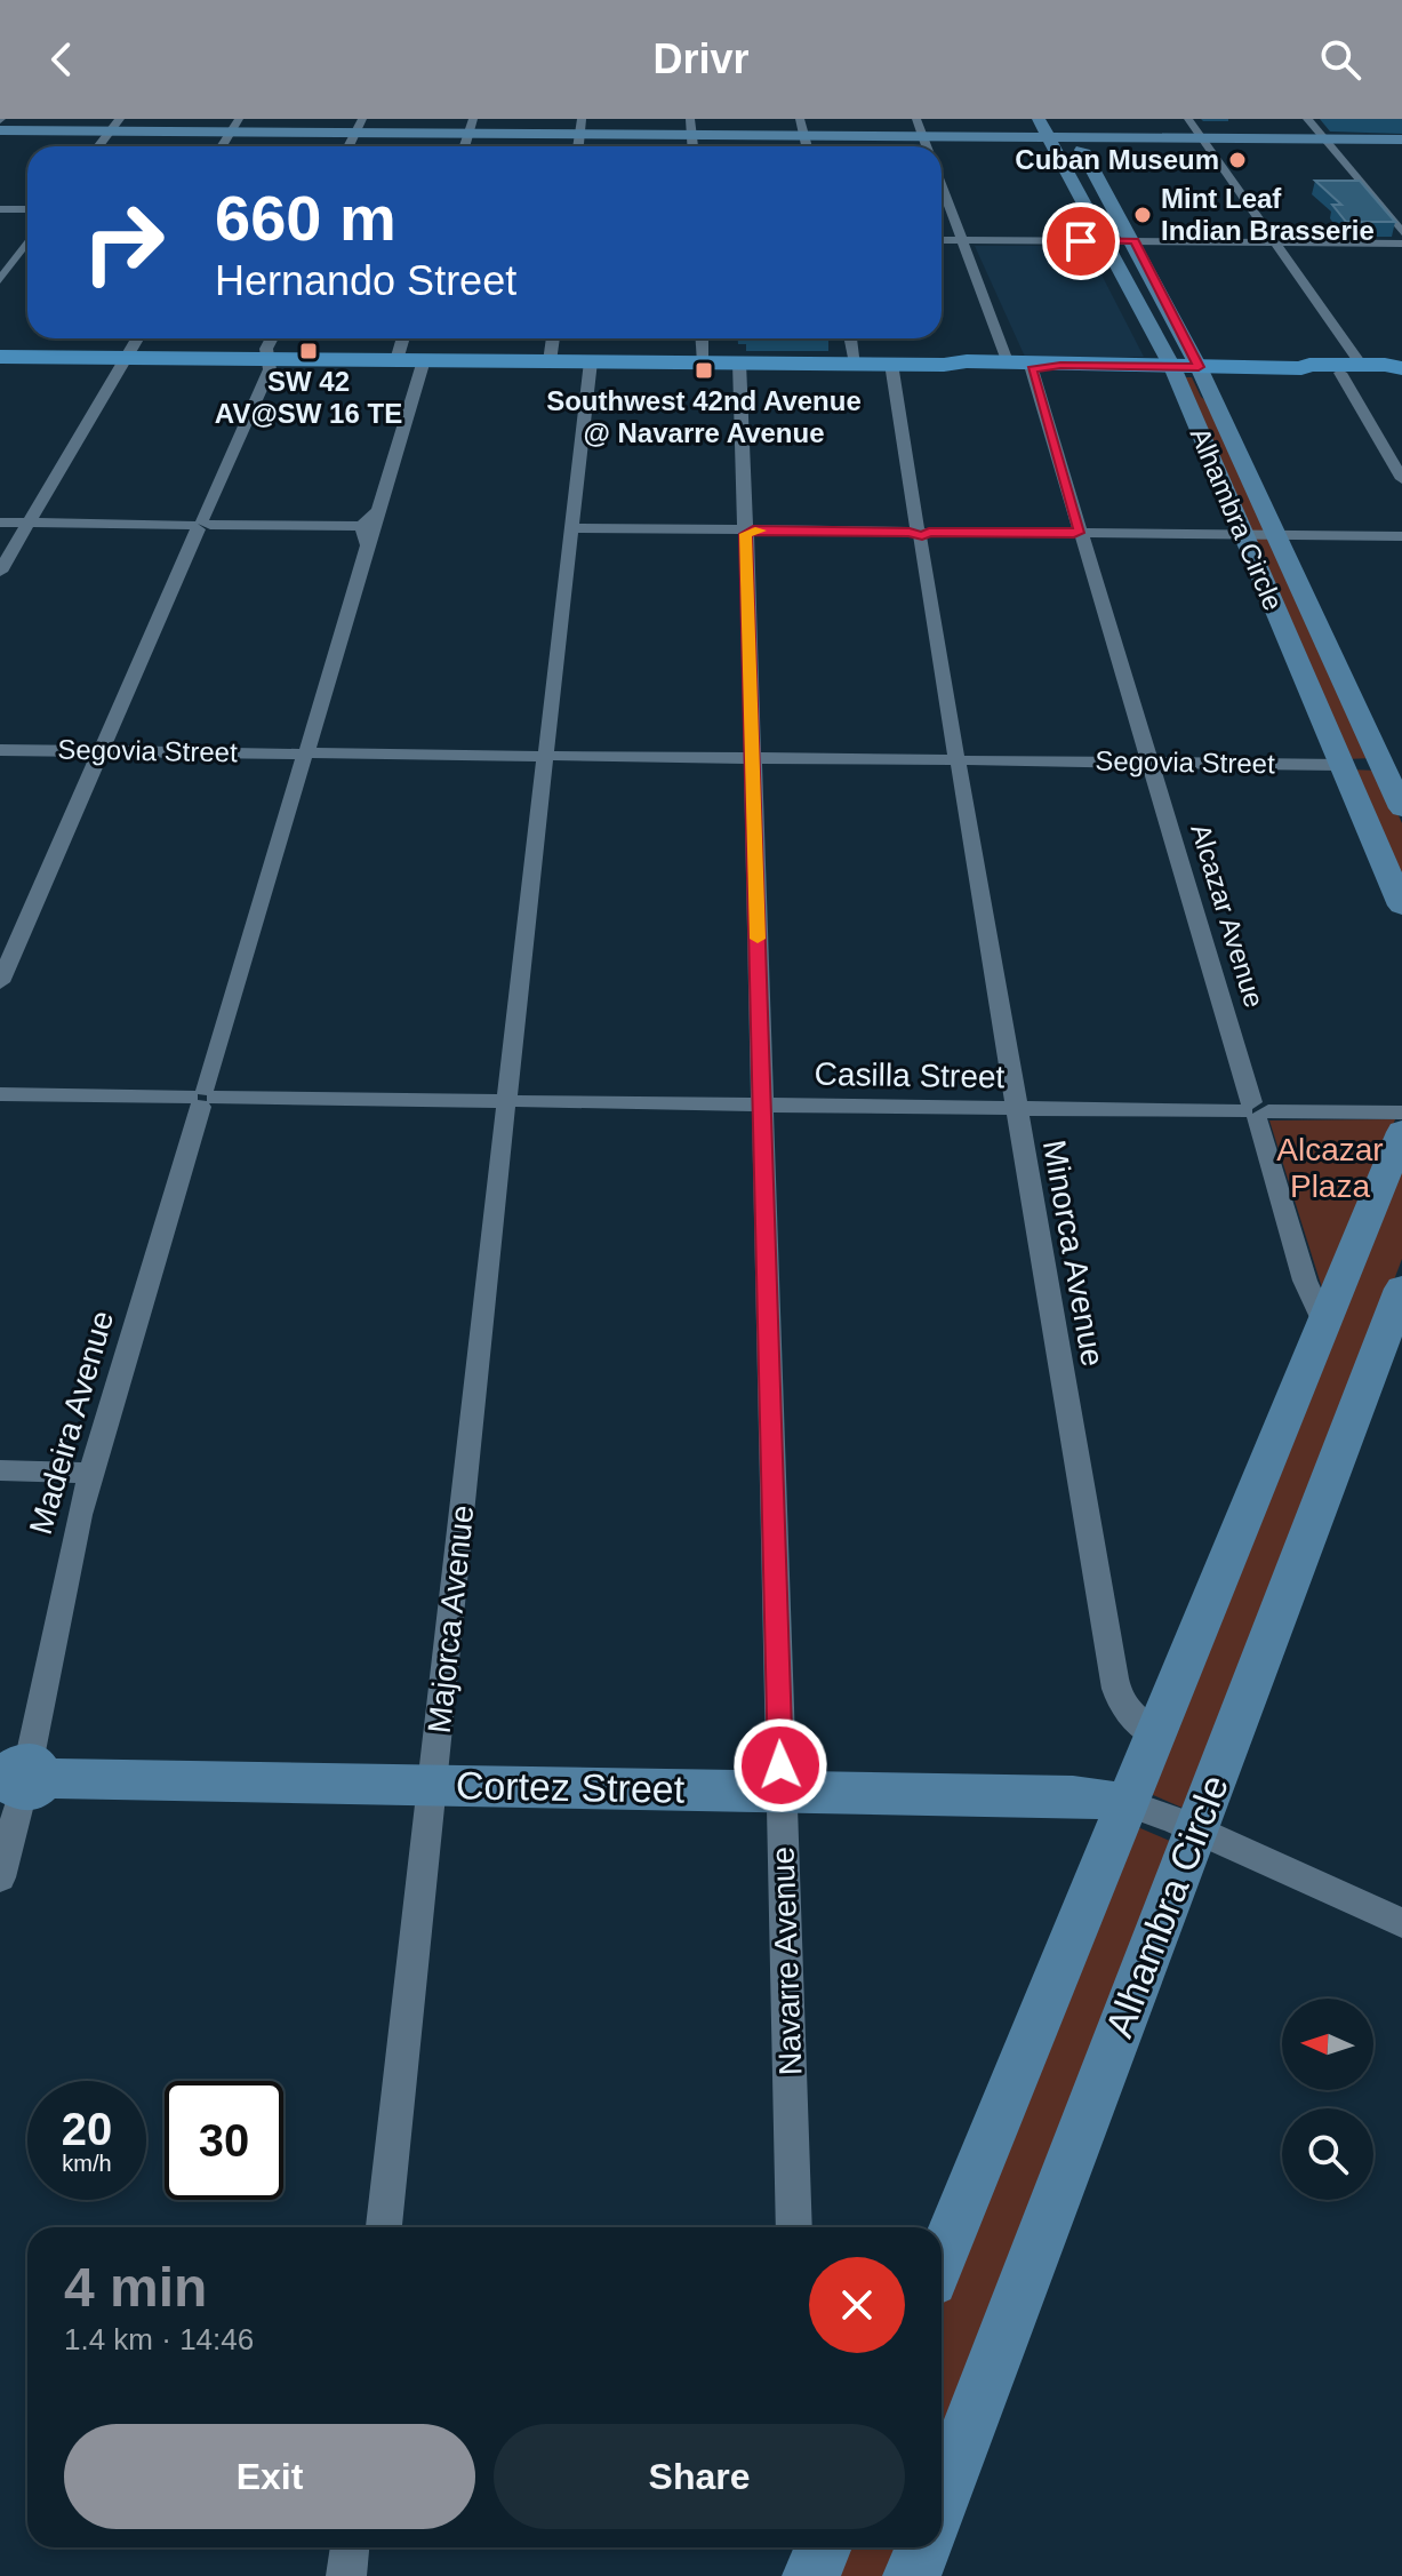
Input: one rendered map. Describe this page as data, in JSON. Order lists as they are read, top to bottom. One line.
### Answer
{"streets":{"street":["Alhambra Circle","Segovia Street","Alcazar Avenue","Casilla Street","Minorca Avenue","Madeira Avenue","Majorca Avenue","Cortez Street","Navarre Avenue"]},"crossings":[["Alhambra Circle","Segovia Street"],["Alhambra Circle","Cortez Street"],["Segovia Street","Alcazar Avenue"],["Segovia Street","Minorca Avenue"],["Segovia Street","Madeira Avenue"],["Segovia Street","Majorca Avenue"],["Segovia Street","Navarre Avenue"],["Alcazar Avenue","Casilla Street"],["Casilla Street","Minorca Avenue"],["Casilla Street","Madeira Avenue"],["Casilla Street","Majorca Avenue"],["Casilla Street","Navarre Avenue"],["Madeira Avenue","Cortez Street"],["Majorca Avenue","Cortez Street"],["Cortez Street","Navarre Avenue"]],"parks":["Alcazar Plaza"],"places":{"other":["Cuban Museum","Mint Leaf Indian Brasserie"],"transit":["SW 42 AV@SW 16 TE","Southwest 42nd Avenue @ Navarre Avenue"]},"north":"left","page":{"header":"Drivr","turn":["660 m","Hernando Street"],"speed":"20 km/h","limit":"30","heading":["4 min","1.4 km · 14:46"],"buttons":["Exit","Share"]}}
